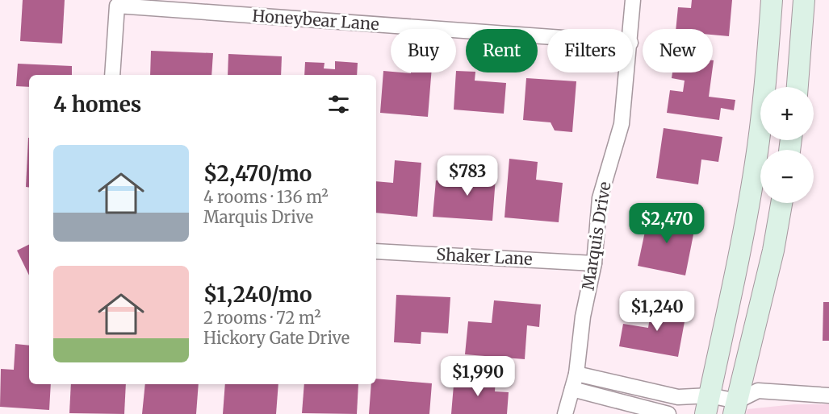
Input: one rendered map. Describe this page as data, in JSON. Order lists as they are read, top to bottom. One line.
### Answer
{"streets":{"street":["Honeybear Lane","Marquis Drive","Shaker Lane"]},"crossings":[["Marquis Drive","Shaker Lane"]],"page":{"chip":["Buy","Rent","Filters","New"],"heading":"4 homes","map_buttons":["+","−"],"list":[{"name":"$2,470/mo","note":"4 rooms · 136 m² · Marquis Drive"},{"name":"$1,240/mo","note":"2 rooms · 72 m² · Hickory Gate Drive"}],"price":["$783","$2,470","$1,240","$1,990"]}}
